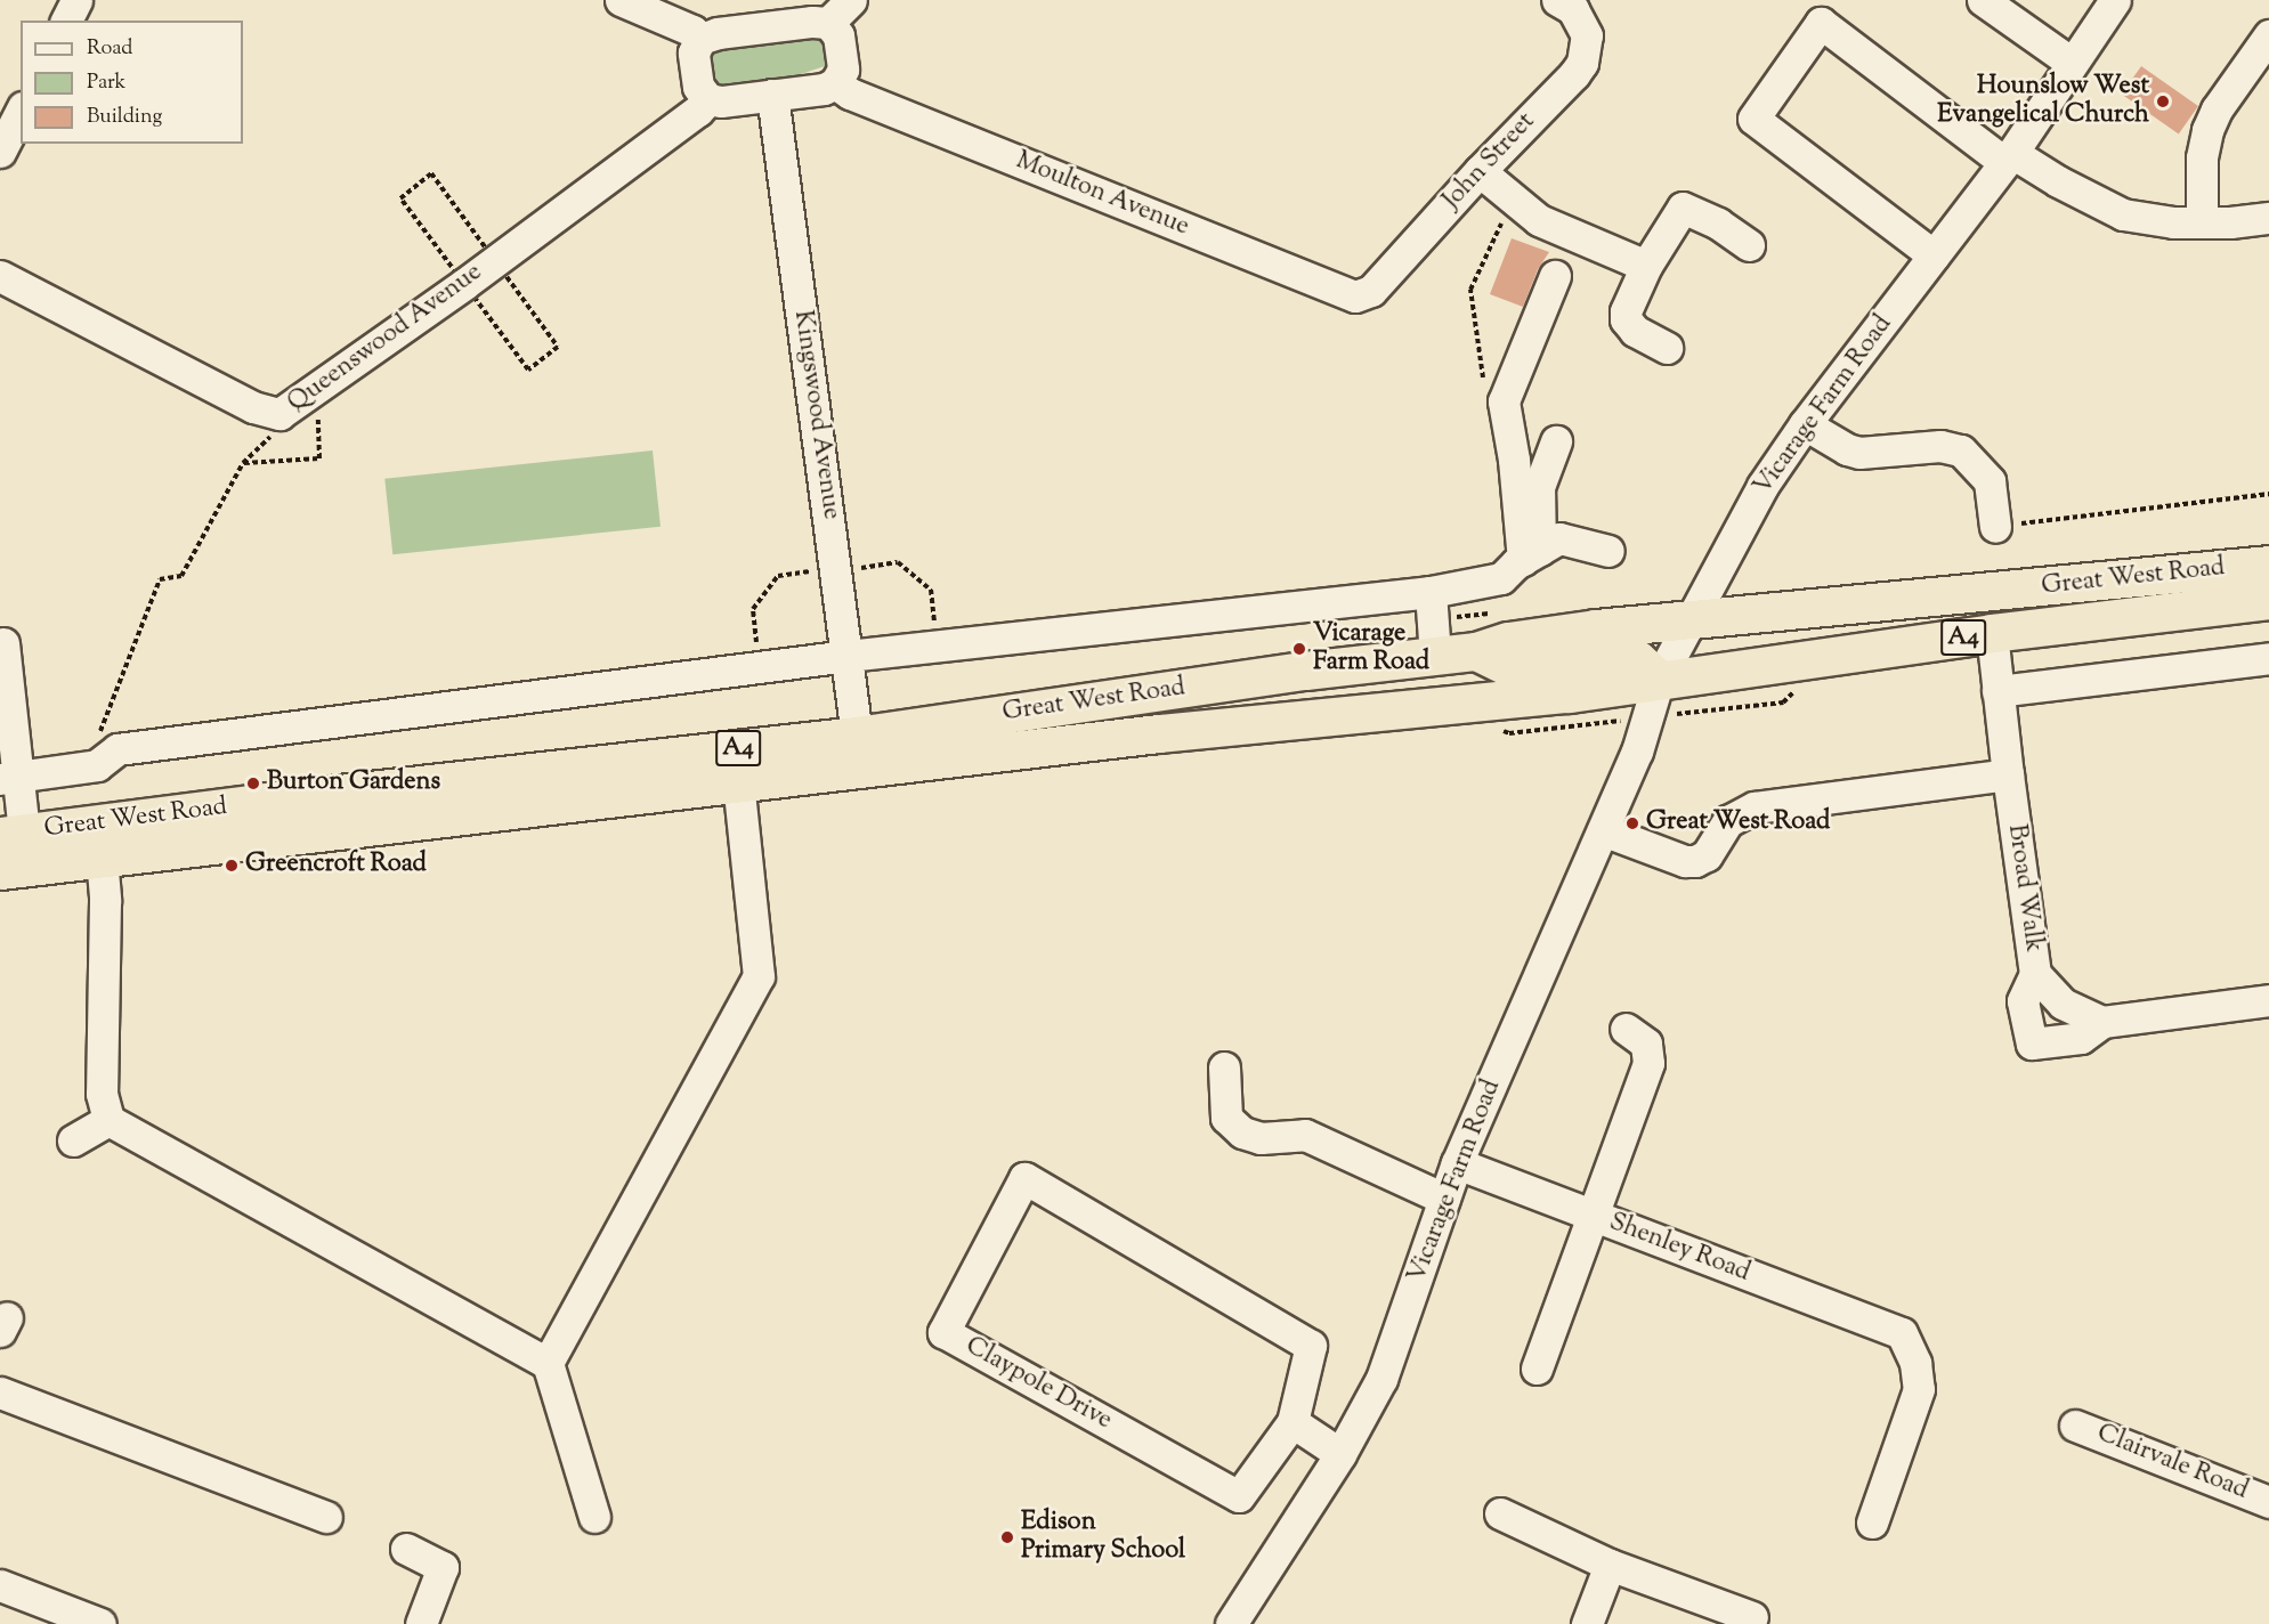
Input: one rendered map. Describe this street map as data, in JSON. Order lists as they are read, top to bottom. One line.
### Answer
{"streets":{"highway":["Great West Road","A4"],"street":["John Street","Moulton Avenue","Queenswood Avenue","Vicarage Farm Road","Kingswood Avenue","Broad Walk","Shenley Road","Claypole Drive","Clairvale Road"]},"crossings":[["John Street","Moulton Avenue"],["Vicarage Farm Road","Great West Road"],["Vicarage Farm Road","A4"],["Vicarage Farm Road","Shenley Road"],["Kingswood Avenue","Great West Road"],["Great West Road","A4"],["Great West Road","Broad Walk"]],"places":["Hounslow West Evangelical Church","Vicarage Farm Road","Burton Gardens","Great West Road","Greencroft Road","Edison Primary School"],"legend":["Road","Park","Building"]}
